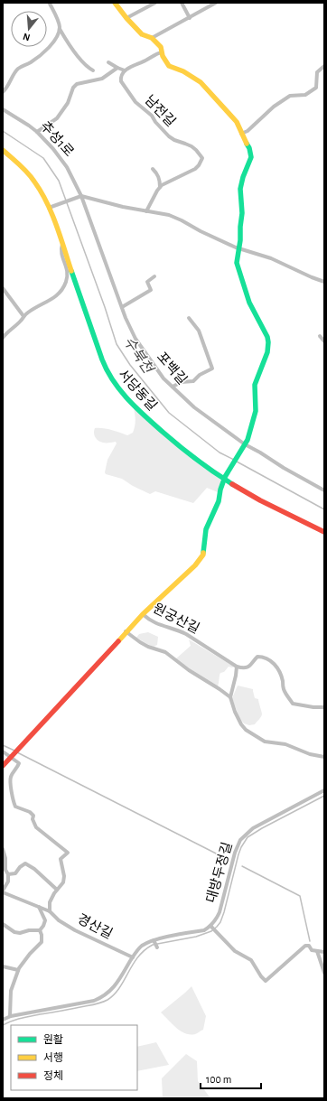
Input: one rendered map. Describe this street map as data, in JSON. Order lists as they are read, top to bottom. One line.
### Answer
{"streets":{"street":["남전길","추성1로","포백길","서당동길","원궁산길","대방두정길","경산길"]},"crossings":[["추성1로","포백길"],["포백길","원궁산길"],["서당동길","원궁산길"]],"water":["수북천"],"legend":["원활","서행","정체"],"scale_bar":"100 m","north":"bottom"}
